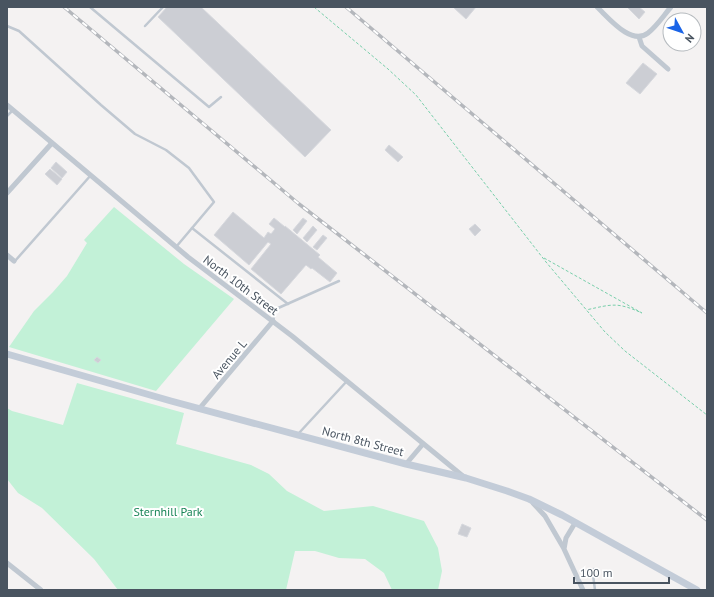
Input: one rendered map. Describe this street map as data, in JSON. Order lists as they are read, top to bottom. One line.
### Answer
{"streets":{"street":["North 10th Street","Avenue L","North 8th Street"]},"crossings":[["North 10th Street","Avenue L"],["North 10th Street","North 8th Street"],["Avenue L","North 8th Street"]],"parks":["Sternhill Park"],"scale_bar":"100 m","north":"bottom right"}
